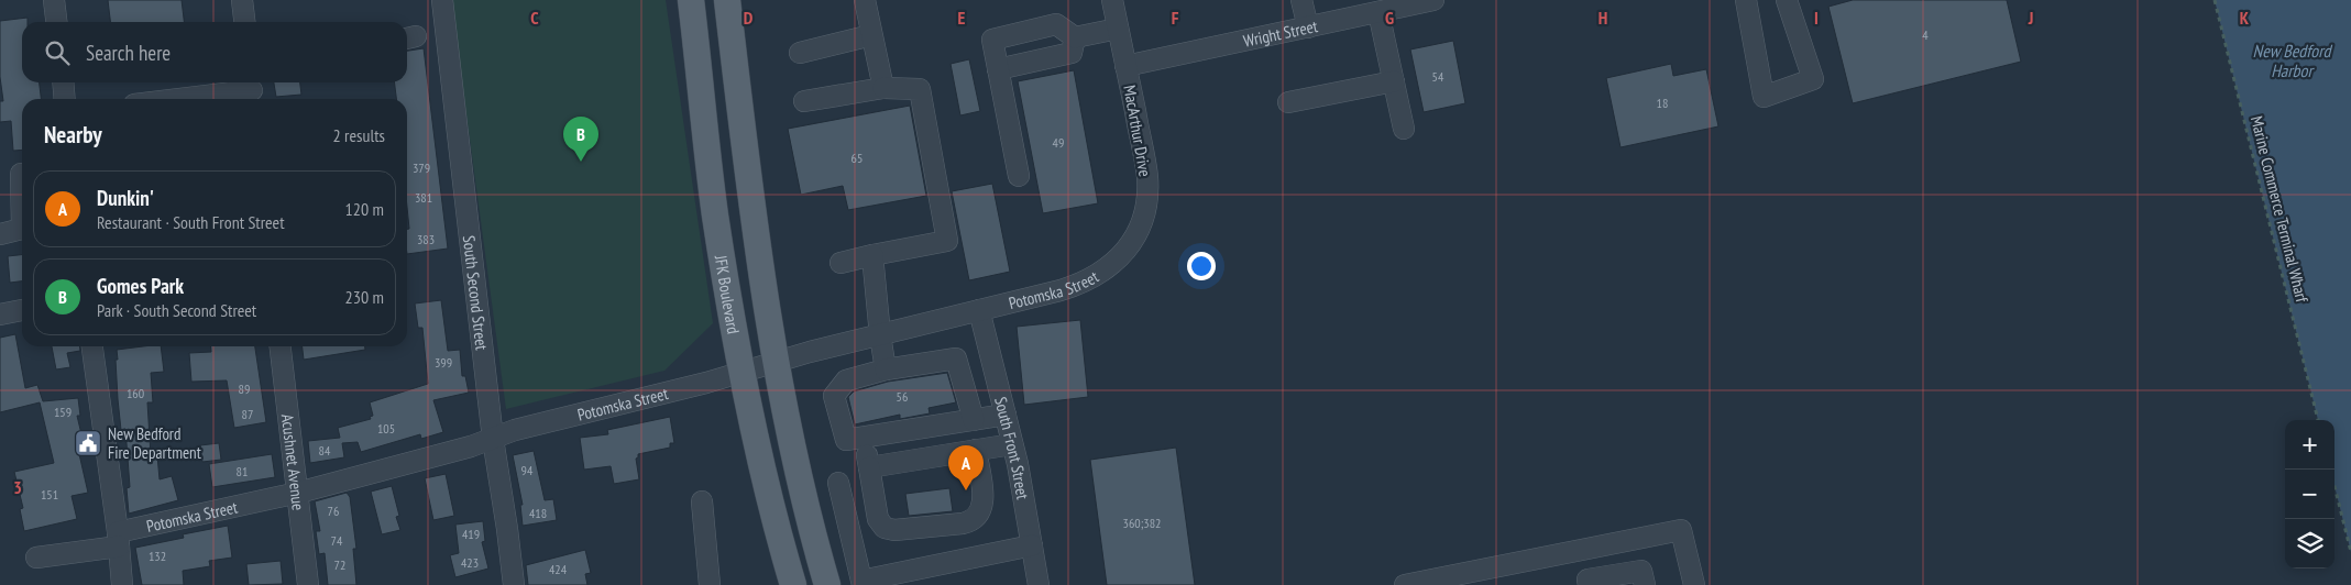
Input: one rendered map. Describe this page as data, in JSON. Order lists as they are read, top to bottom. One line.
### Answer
{"streets":{"main road":["JFK Boulevard"],"street":["Wright Street","MacArthur Drive","Potomska Street","South Second Street","South Front Street","Acushnet Avenue"],"path":["Marine Commerce Terminal Wharf"]},"crossings":[["Wright Street","MacArthur Drive"],["MacArthur Drive","Potomska Street"],["Potomska Street","South Second Street"],["Potomska Street","JFK Boulevard"],["Potomska Street","South Front Street"],["Potomska Street","Acushnet Avenue"]],"water":["New Bedford Harbor"],"places":{"public building":["New Bedford Fire Department"]},"house_numbers":["4","54","18","49","65","379","381","383","399","89","160","56","159","87","105","84","94","81","151","76","418","360;382","419","74","132","423","72","424"],"page":{"search":"Search here","heading":["Nearby","2 results"],"pins":["B","A"],"list":[{"mark":"A","name":"Dunkin'","note":"Restaurant · South Front Street","value":"120 m"},{"mark":"B","name":"Gomes Park","note":"Park · South Second Street","value":"230 m"}],"map_buttons":["+","−"]},"grid":{"columns":["C","D","E","F","G","H","I","J","K"],"rows":["3"]}}
